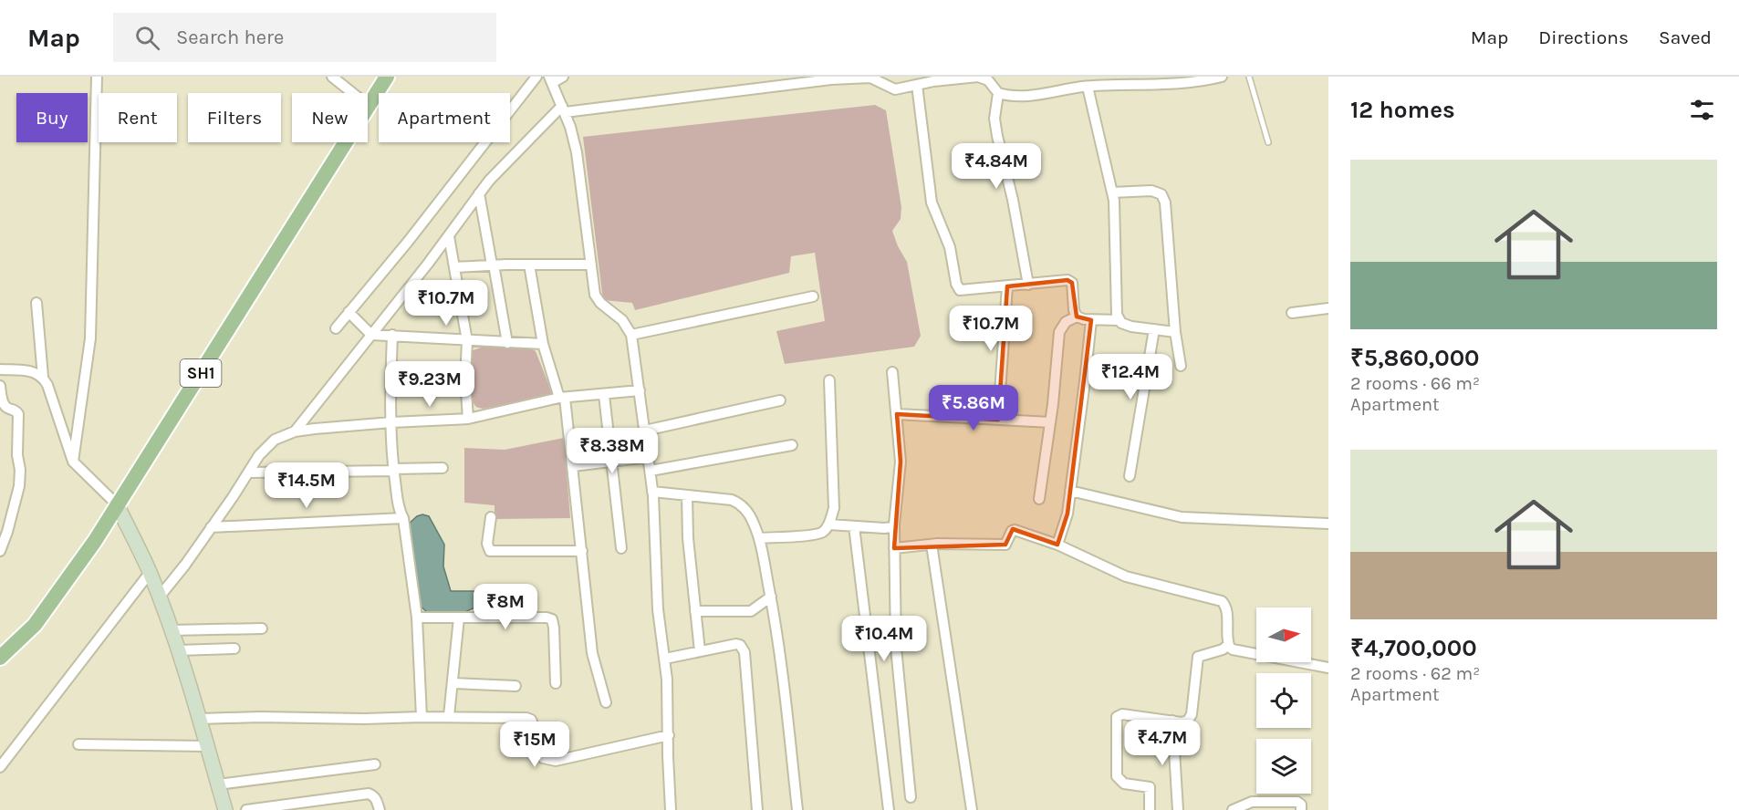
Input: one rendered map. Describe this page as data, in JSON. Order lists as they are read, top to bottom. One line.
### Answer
{"streets":{"main road":["SH1"]},"north":"right","page":{"header":"Map","search":"Search here","nav":["Map","Directions","Saved"],"heading":"12 homes","chip":["Buy","Rent","Filters","New","Apartment"],"list":[{"name":"₹5,860,000","note":"2 rooms · 66 m² · Apartment"},{"name":"₹4,700,000","note":"2 rooms · 62 m² · Apartment"}],"price":["₹4.84M","₹10.7M","₹10.7M","₹12.4M","₹9.23M","₹5.86M","₹8.38M","₹14.5M","₹8M","₹10.4M","₹4.7M","₹15M"]}}
